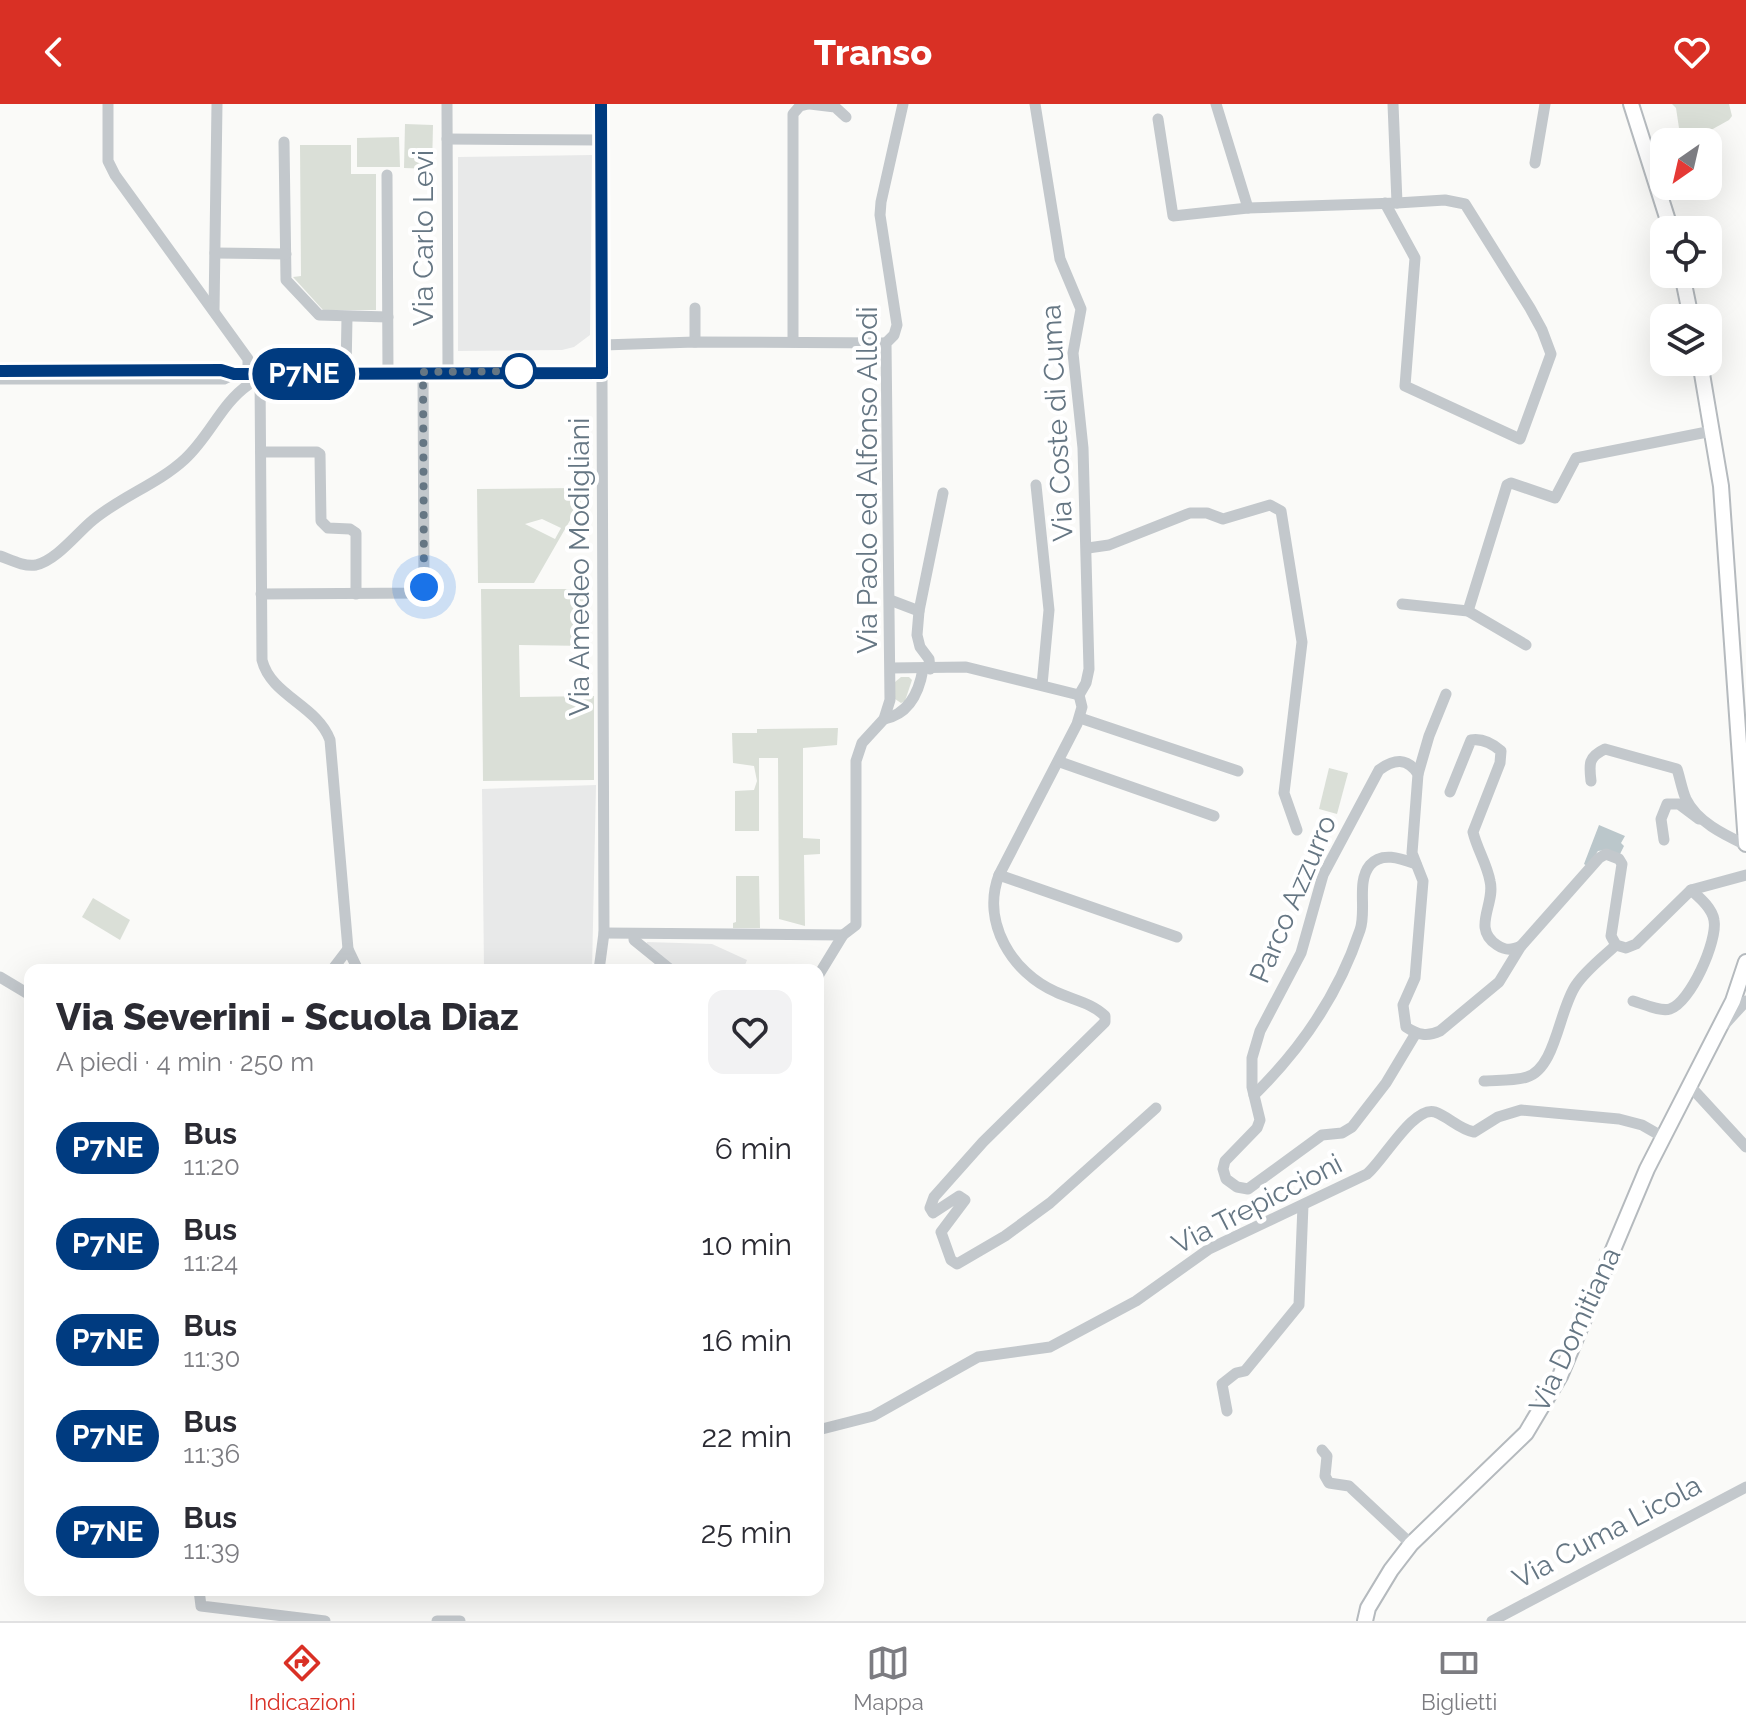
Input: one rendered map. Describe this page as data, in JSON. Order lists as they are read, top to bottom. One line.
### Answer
{"streets":{"main road":["Via Domitiana"],"street":["Via Carlo Levi","Via Coste di Cuma","Via Paolo ed Alfonso Allodi","Via Amedeo Modigliani","Parco Azzurro","Via Trepiccioni","Via Cuma Licola"]},"crossings":[["Via Trepiccioni","Via Domitiana"]],"lines":["bus line P7NE"],"north":"bottom left","page":{"header":"Transo","on_map":"P7NE","heading":["Via Severini - Scuola Diaz","A piedi · 4 min · 250 m"],"list":[{"mark":"P7NE","name":"Bus","note":"11:20","value":"6 min"},{"mark":"P7NE","name":"Bus","note":"11:24","value":"10 min"},{"mark":"P7NE","name":"Bus","note":"11:30","value":"16 min"},{"mark":"P7NE","name":"Bus","note":"11:36","value":"22 min"},{"mark":"P7NE","name":"Bus","note":"11:39","value":"25 min"}],"tabs":["Indicazioni","Mappa","Biglietti"]}}
